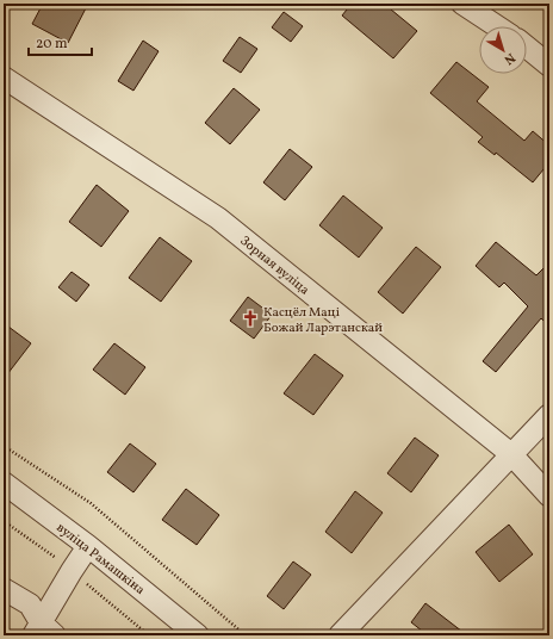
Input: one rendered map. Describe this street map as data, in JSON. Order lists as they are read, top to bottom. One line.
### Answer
{"streets":{"street":["Зорная вуліца","вуліца Рамашкіна"]},"places":{"church":["Касцёл Маці Божай Ларэтанскай"]},"scale_bar":"20 m","north":"bottom right"}
